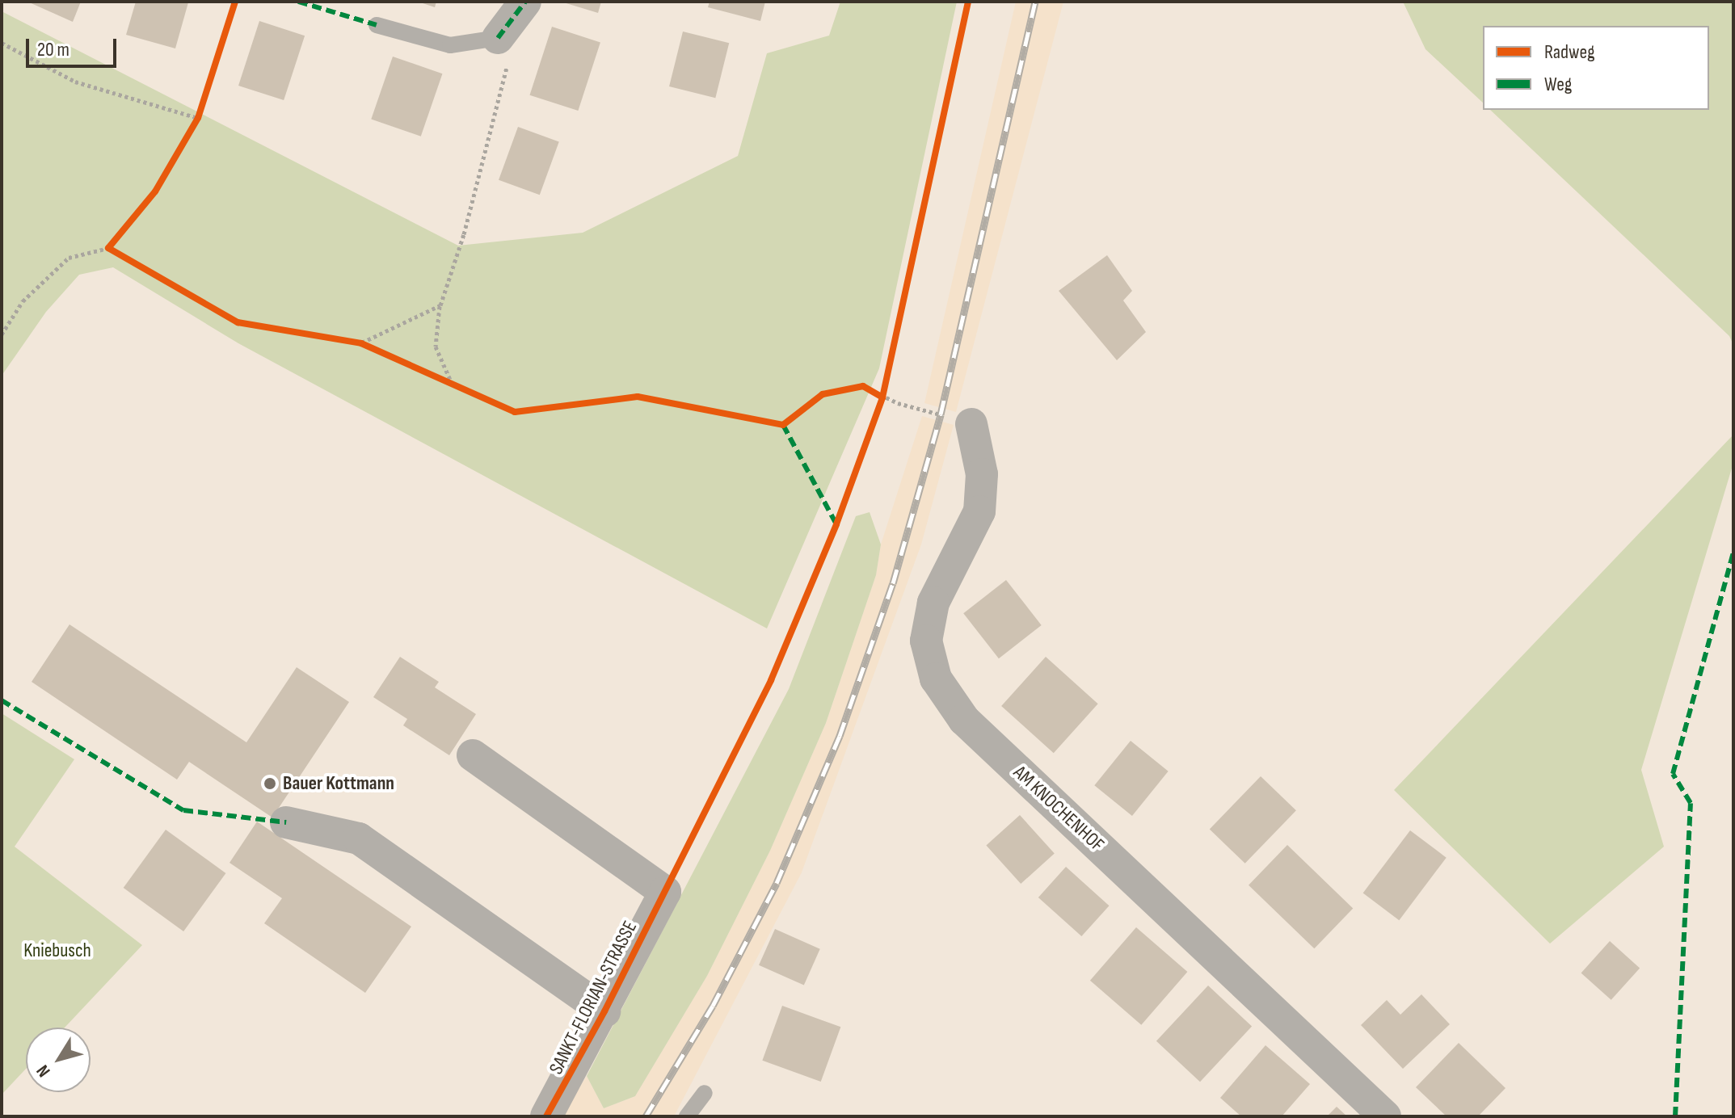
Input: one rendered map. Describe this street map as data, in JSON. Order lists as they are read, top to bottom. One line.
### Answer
{"streets":{"street":["AM KNOCHENHOF","SANKT-FLORIAN-STRASSE"]},"parks":["Kniebusch"],"places":["Bauer Kottmann"],"legend":["Radweg","Weg"],"scale_bar":"20 m","north":"bottom left"}
